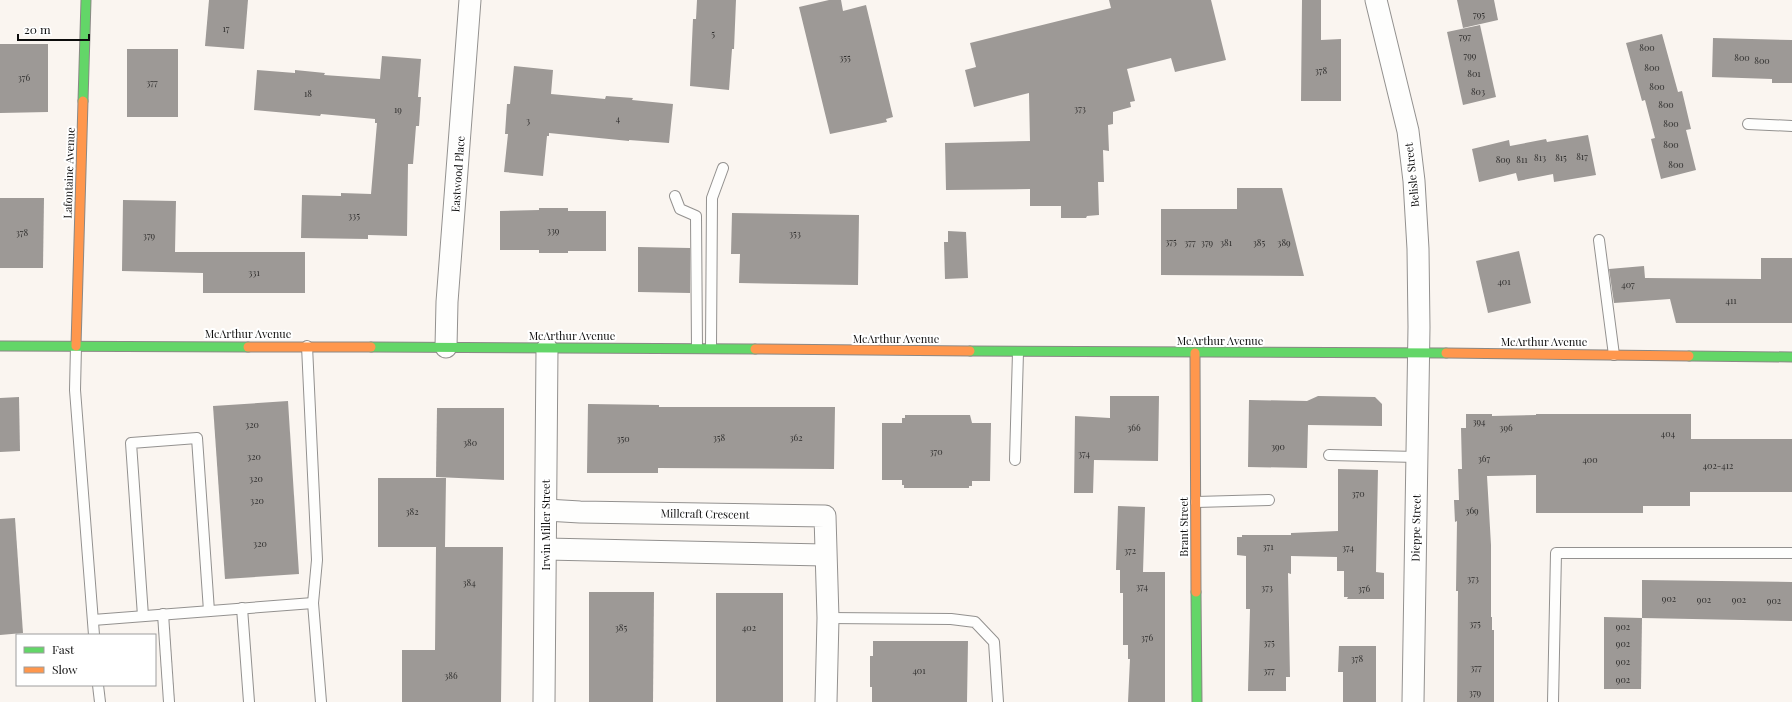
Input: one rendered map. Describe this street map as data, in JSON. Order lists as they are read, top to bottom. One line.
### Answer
{"streets":{"main road":["Lafontaine Avenue","McArthur Avenue","Brant Street"],"street":["Eastwood Place","Belisle Street","Millcraft Crescent","Irwin Miller Street","Dieppe Street"]},"crossings":[["Lafontaine Avenue","McArthur Avenue"],["Eastwood Place","McArthur Avenue"],["Belisle Street","McArthur Avenue"],["Belisle Street","Dieppe Street"],["McArthur Avenue","Irwin Miller Street"],["McArthur Avenue","Brant Street"],["McArthur Avenue","Dieppe Street"],["Millcraft Crescent","Irwin Miller Street"]],"house_numbers":["795","17","5","797","800","799","355","800","800","800","378","801","376","377","800","803","18","800","373","19","4","3","800","800","817","813","815","809","811","800","335","339","378","353","379","375","377","379","381","385","389","331","401","407","411","394","320","366","396","404","358","362","350","380","390","370","374","320","367","400","402-412","320","370","320","369","382","320","371","374","372","373","384","374","373","376","902","902","902","902","375","902","385","402","376","375","902","378","902","377","401","377","386","902","379"],"legend":["Fast","Slow"],"scale_bar":"20 m"}
